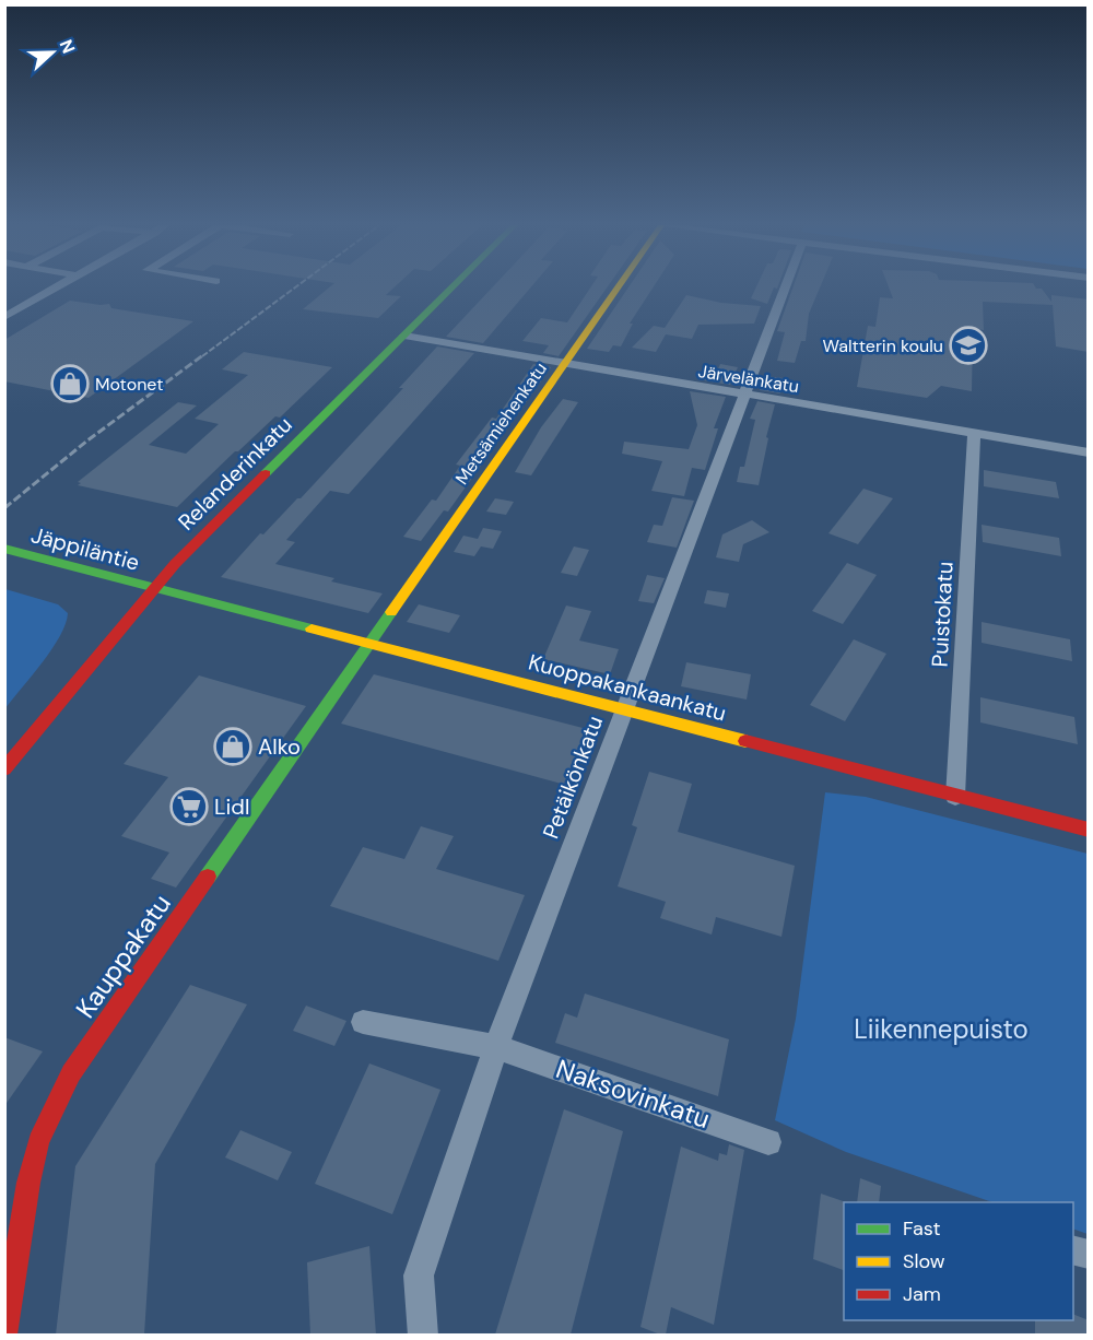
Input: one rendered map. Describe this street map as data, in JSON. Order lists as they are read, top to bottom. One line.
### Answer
{"streets":{"main road":["Metsämiehenkatu","Relanderinkatu","Jäppiläntie","Kuoppakankaankatu","Kauppakatu"],"street":["Järvelänkatu","Puistokatu","Petäikönkatu","Naksovinkatu"]},"crossings":[["Järvelänkatu","Metsämiehenkatu"],["Järvelänkatu","Relanderinkatu"],["Järvelänkatu","Puistokatu"],["Järvelänkatu","Petäikönkatu"],["Metsämiehenkatu","Kuoppakankaankatu"],["Metsämiehenkatu","Kauppakatu"],["Relanderinkatu","Jäppiläntie"],["Relanderinkatu","Kuoppakankaankatu"],["Jäppiläntie","Kuoppakankaankatu"],["Puistokatu","Kuoppakankaankatu"],["Kuoppakankaankatu","Petäikönkatu"],["Kuoppakankaankatu","Kauppakatu"],["Petäikönkatu","Naksovinkatu"]],"parks":["Liikennepuisto"],"places":{"school or university":["Waltterin koulu"],"shop":["Motonet","Alko"],"supermarket":["Lidl"]},"legend":["Fast","Slow","Jam"],"north":"right"}
